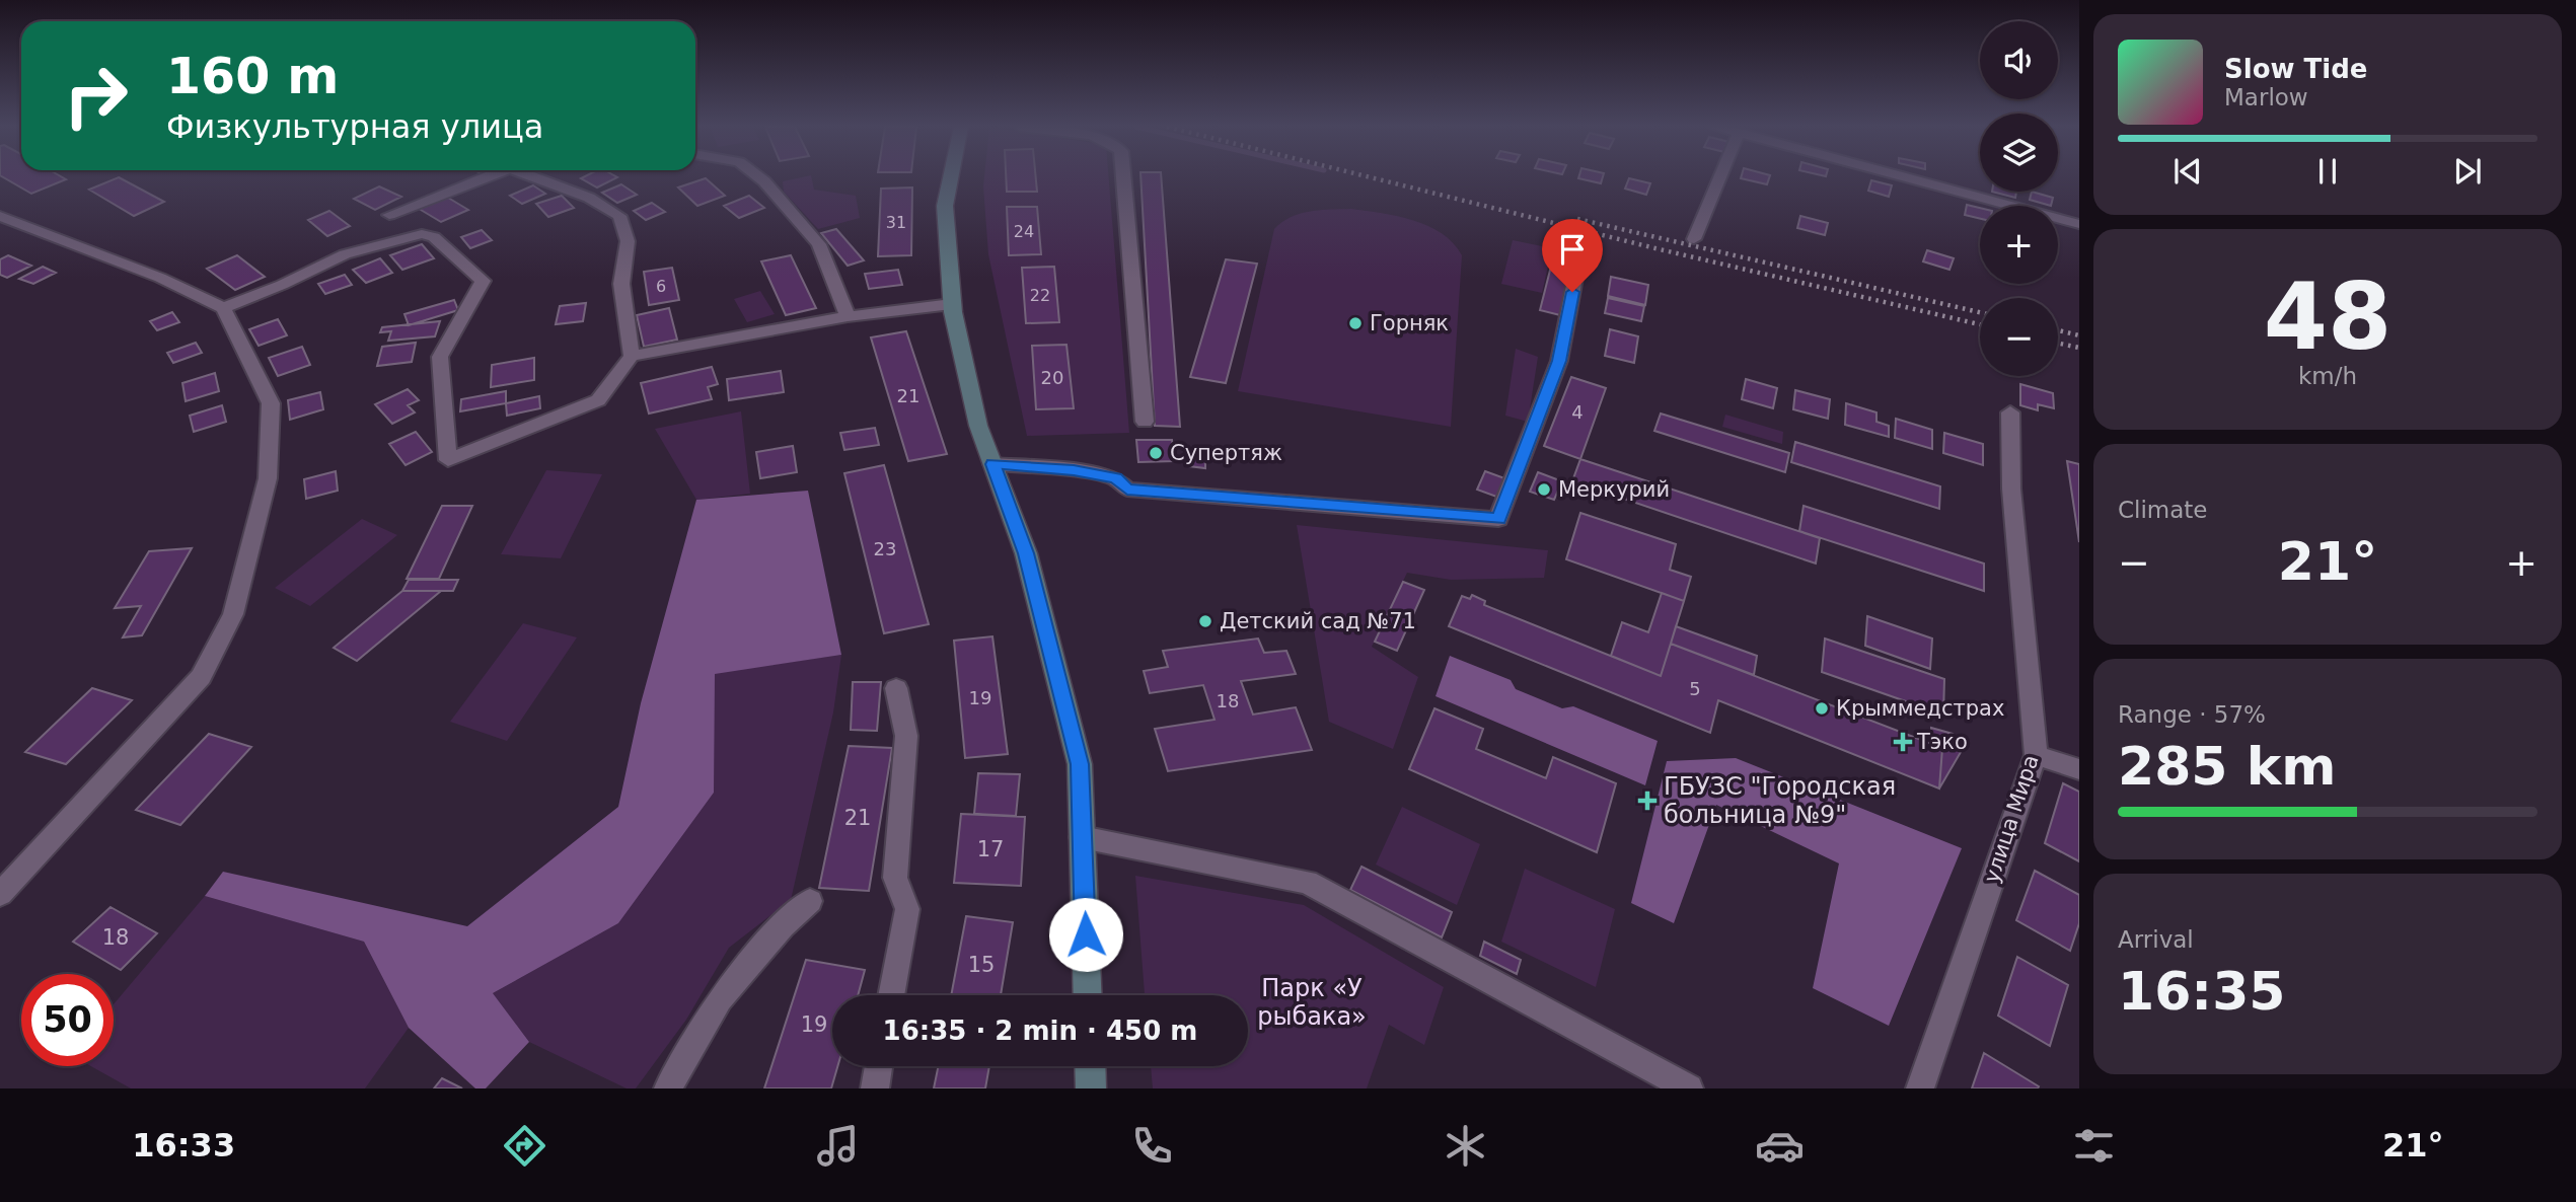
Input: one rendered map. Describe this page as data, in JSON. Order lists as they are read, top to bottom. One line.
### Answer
{"streets":{"street":["улица Мира"]},"parks":["Парк «У рыбака»"],"places":{"other":["Горняк","Супертяж","Меркурий","Детский сад №71","Крыммедстрах"],"health":["Тэко","ГБУЗС \"Городская больница №9\""]},"house_numbers":["31","24","6","22","20","21","4","23","5","19","18","21","17","18","15","19"],"page":{"map_buttons":["+","−"],"turn":["160 m","Физкультурная улица"],"song":["Slow Tide","Marlow"],"tile":[["48","km/h"],"Climate",["Range · 57%","285 km"],["Arrival","16:35"]],"heat":["−","21°","+"],"limit":"50","trip":"16:35 · 2 min · 450 m","tabs":["16:33","21°"]}}
